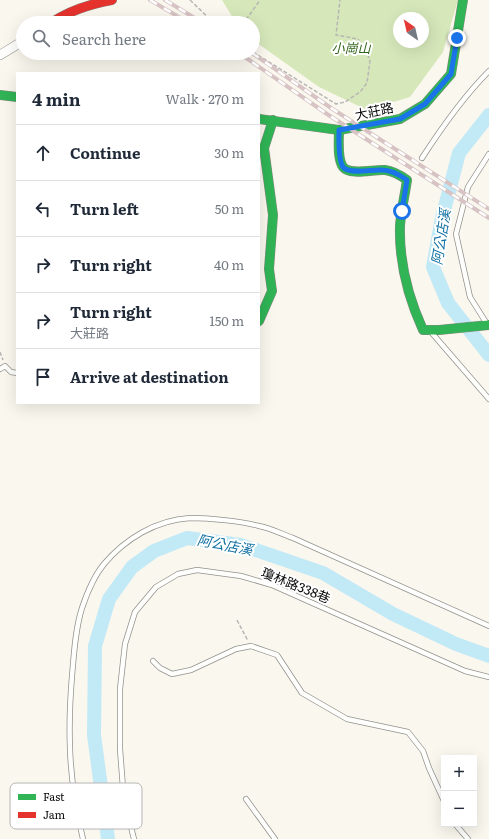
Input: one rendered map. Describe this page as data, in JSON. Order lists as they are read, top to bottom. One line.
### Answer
{"streets":{"street":["大莊路"],"lane":["瓊林路338巷"]},"water":["阿公店溪"],"parks":["小崗山"],"legend":["Fast","Jam"],"north":"top left","page":{"search":"Search here","heading":["4 min","Walk · 270 m"],"list":[["Continue","30 m"],["Turn left","50 m"],["Turn right","40 m"],["Turn right","大莊路","150 m"],"Arrive at destination"],"map_buttons":["+","−"]}}
